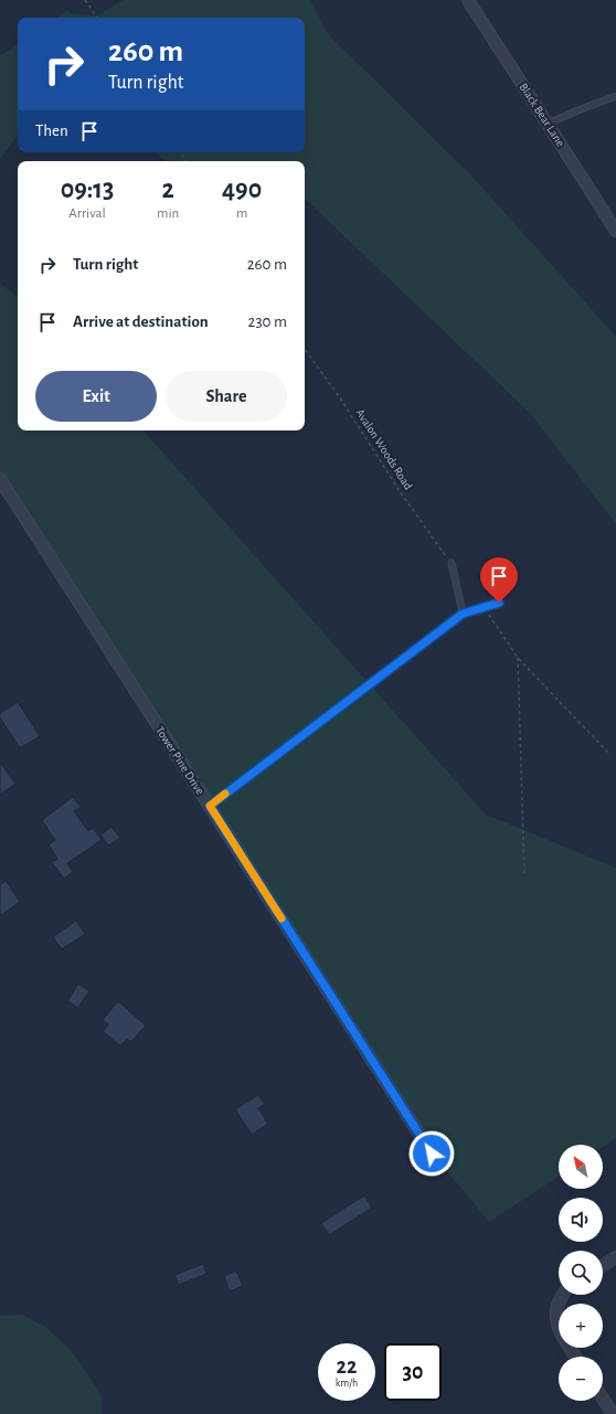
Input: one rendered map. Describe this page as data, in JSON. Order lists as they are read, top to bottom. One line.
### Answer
{"streets":{"street":["Black Bear Lane","Tower Pine Drive"],"path":["Avalon Woods Road"]},"north":"top left","page":{"turn":["260 m","Turn right"],"then":"Then","eta":["09:13","Arrival","2","min","490","m"],"list":[{"name":"Turn right","value":"260 m"},{"name":"Arrive at destination","value":"230 m"}],"buttons":["Exit","Share"],"map_buttons":["+","−"],"speed":"22 km/h","limit":"30"}}
